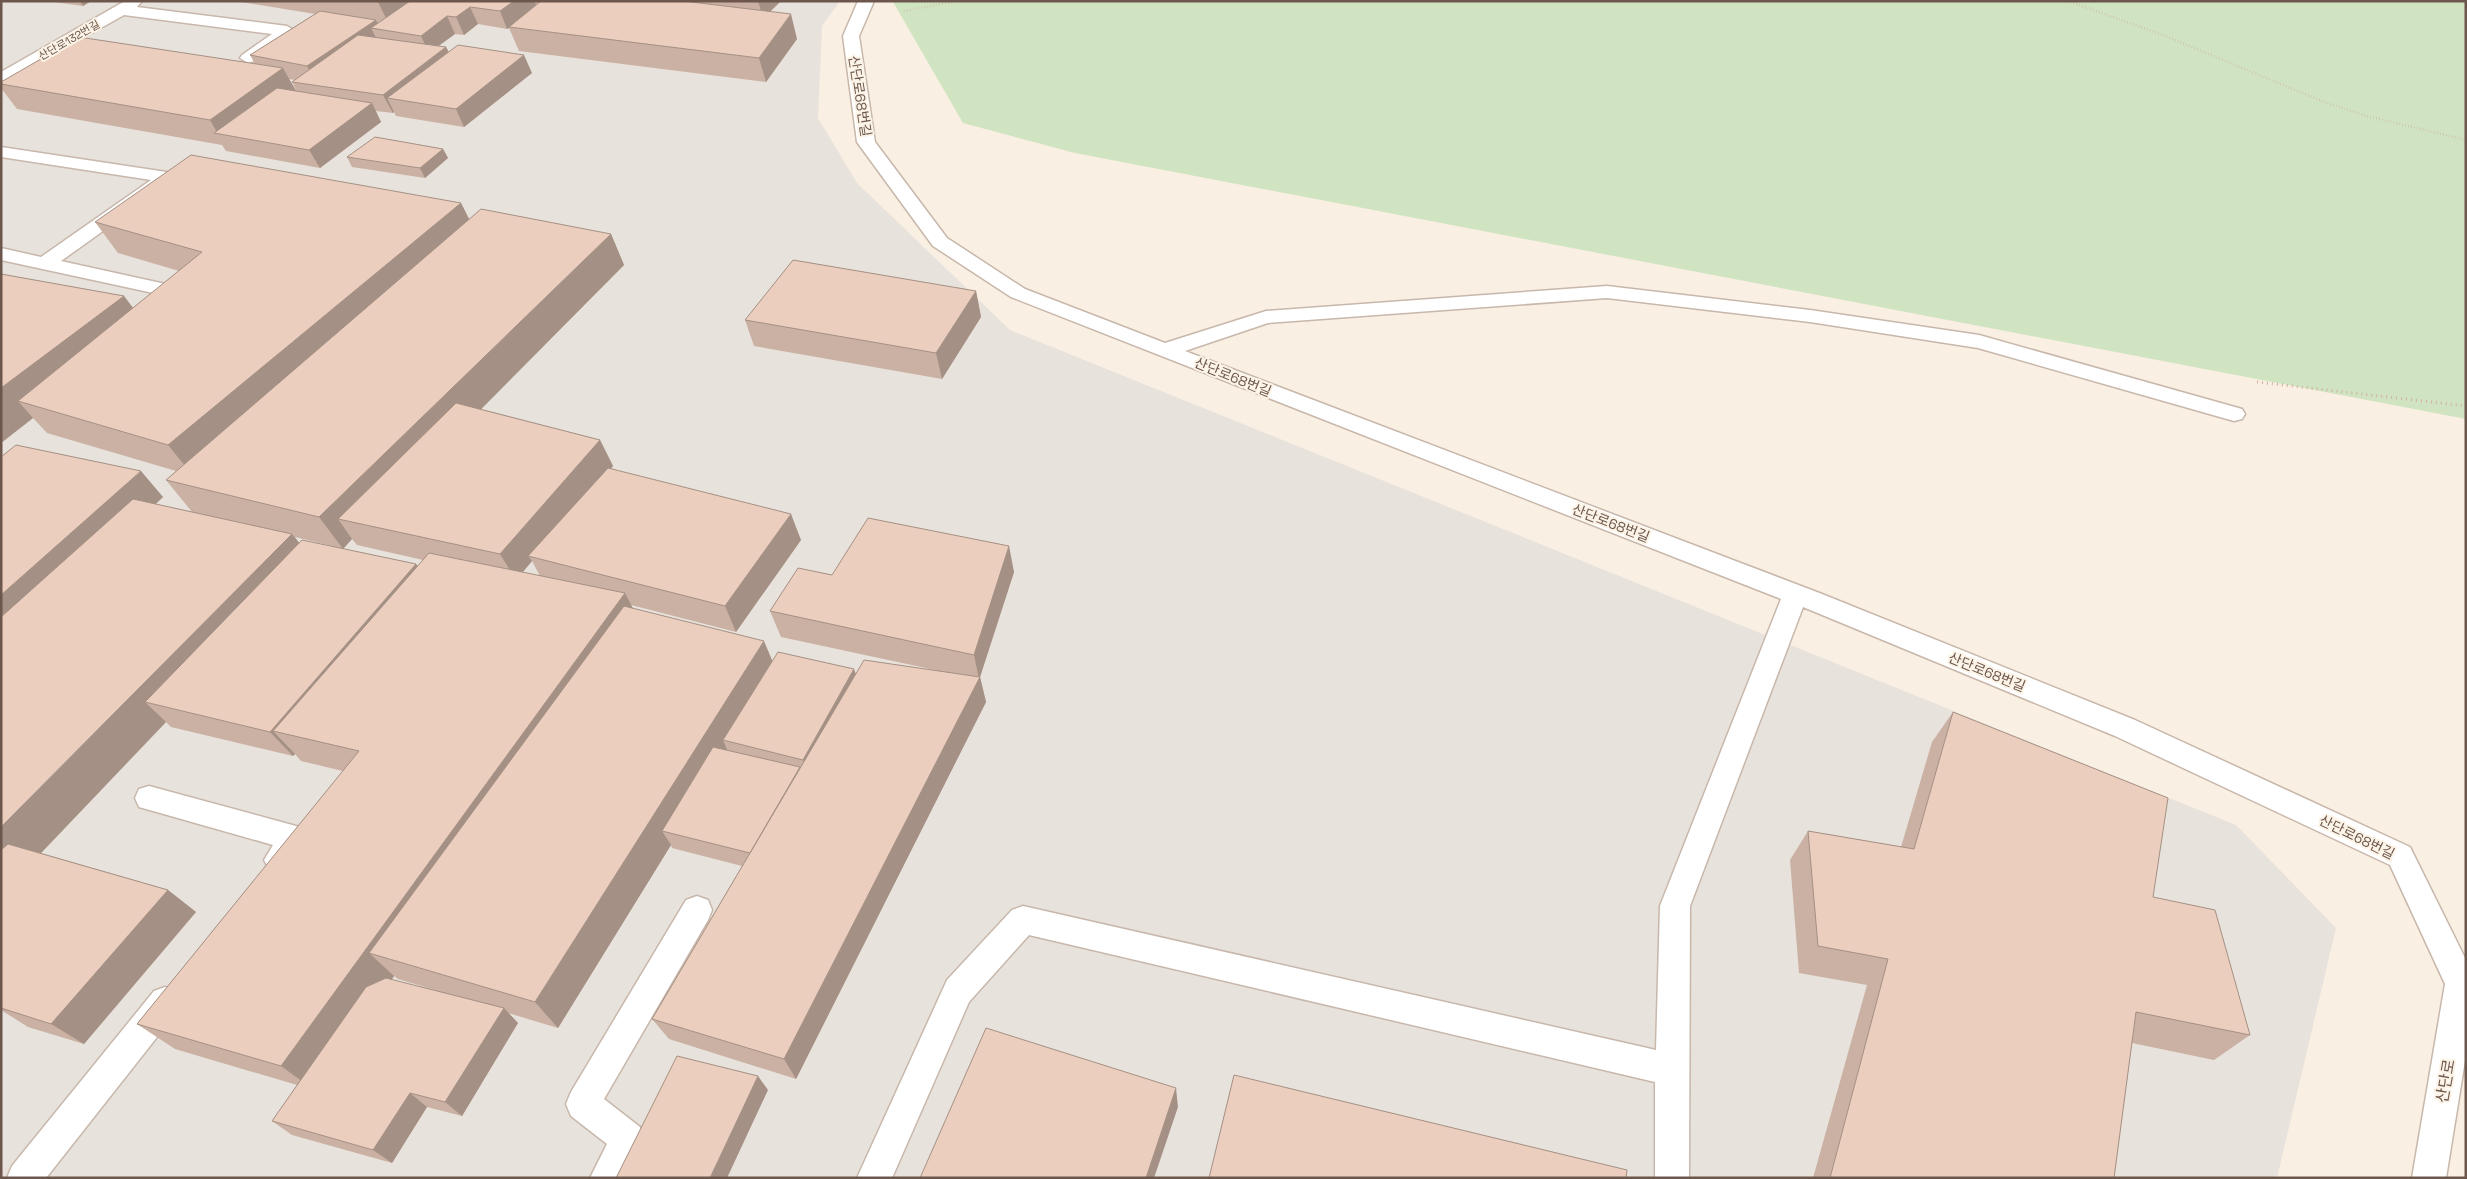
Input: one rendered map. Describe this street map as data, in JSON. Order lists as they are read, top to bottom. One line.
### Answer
{"streets":{"lane":["산단로132번길","산단로68번길","산단로"]},"crossings":[["산단로68번길","산단로"]]}
